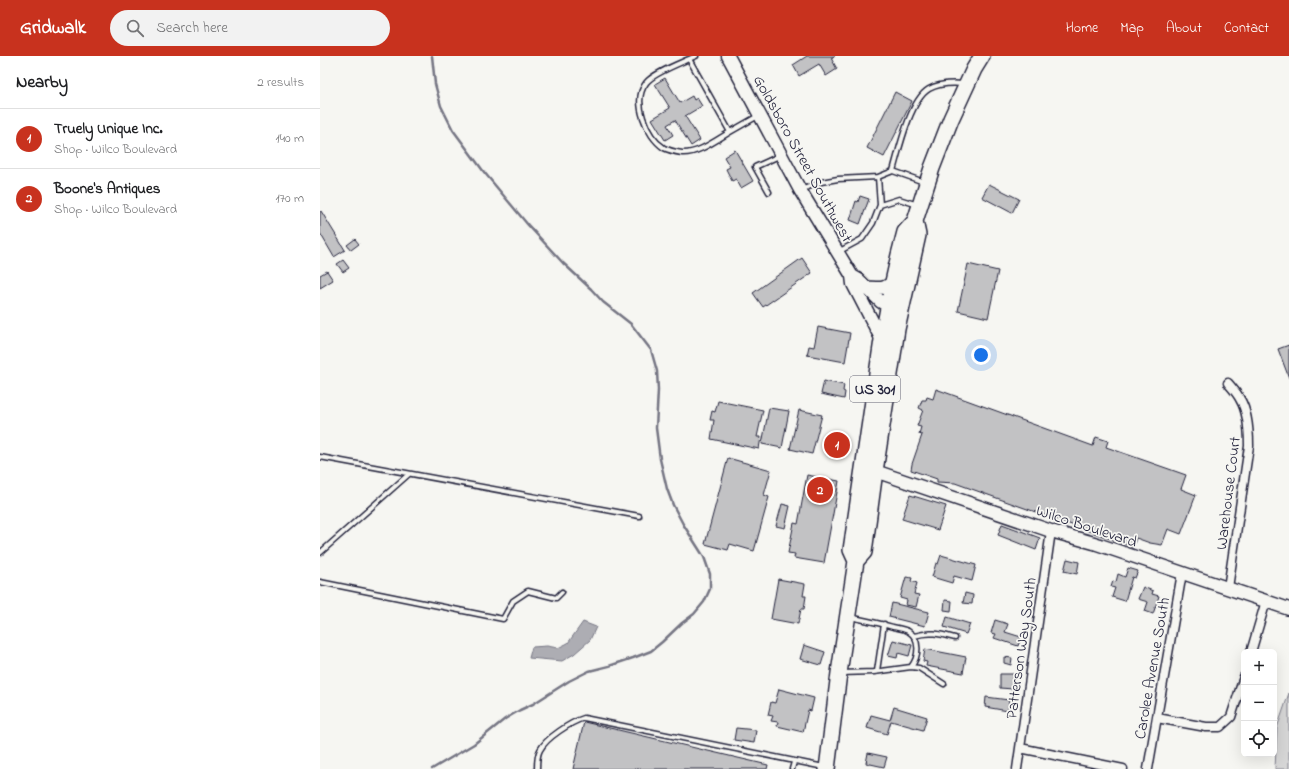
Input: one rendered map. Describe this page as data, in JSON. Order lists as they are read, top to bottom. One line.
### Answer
{"streets":{"highway":["US 301"],"street":["Goldsboro Street Southwest","Warehouse Court","Wilco Boulevard","Patterson Way South","Carolee Avenue South"]},"crossings":[["Goldsboro Street Southwest","US 301"],["US 301","Wilco Boulevard"],["Warehouse Court","Wilco Boulevard"],["Wilco Boulevard","Patterson Way South"],["Wilco Boulevard","Carolee Avenue South"]],"page":{"header":"Gridwalk","search":"Search here","nav":["Home","Map","About","Contact"],"heading":["Nearby","2 results"],"list":[{"mark":"1","name":"Truely Unique Inc.","note":"Shop · Wilco Boulevard","value":"140 m"},{"mark":"2","name":"Boone's Antiques","note":"Shop · Wilco Boulevard","value":"170 m"}],"pins":["1","2"],"map_buttons":["+","−"]}}
